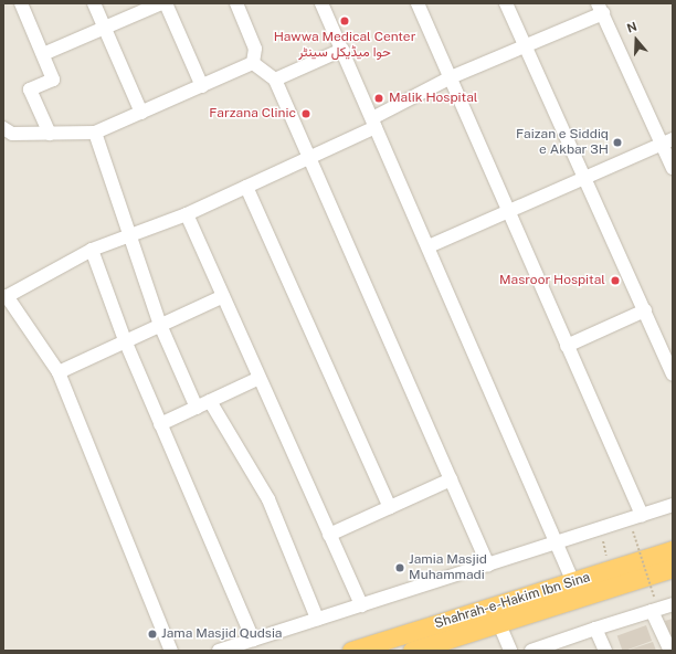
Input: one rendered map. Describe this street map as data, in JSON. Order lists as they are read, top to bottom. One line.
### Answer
{"streets":{"highway":["Shahrah-e-Hakim Ibn Sina"]},"places":["Hawwa Medical Center حوا میڈیکل سینٹر","Malik Hospital","Farzana Clinic","Faizan e Siddiq e Akbar 3H","Masroor Hospital","Jamia Masjid Muhammadi","Jama Masjid Qudsia"],"north":"top"}
